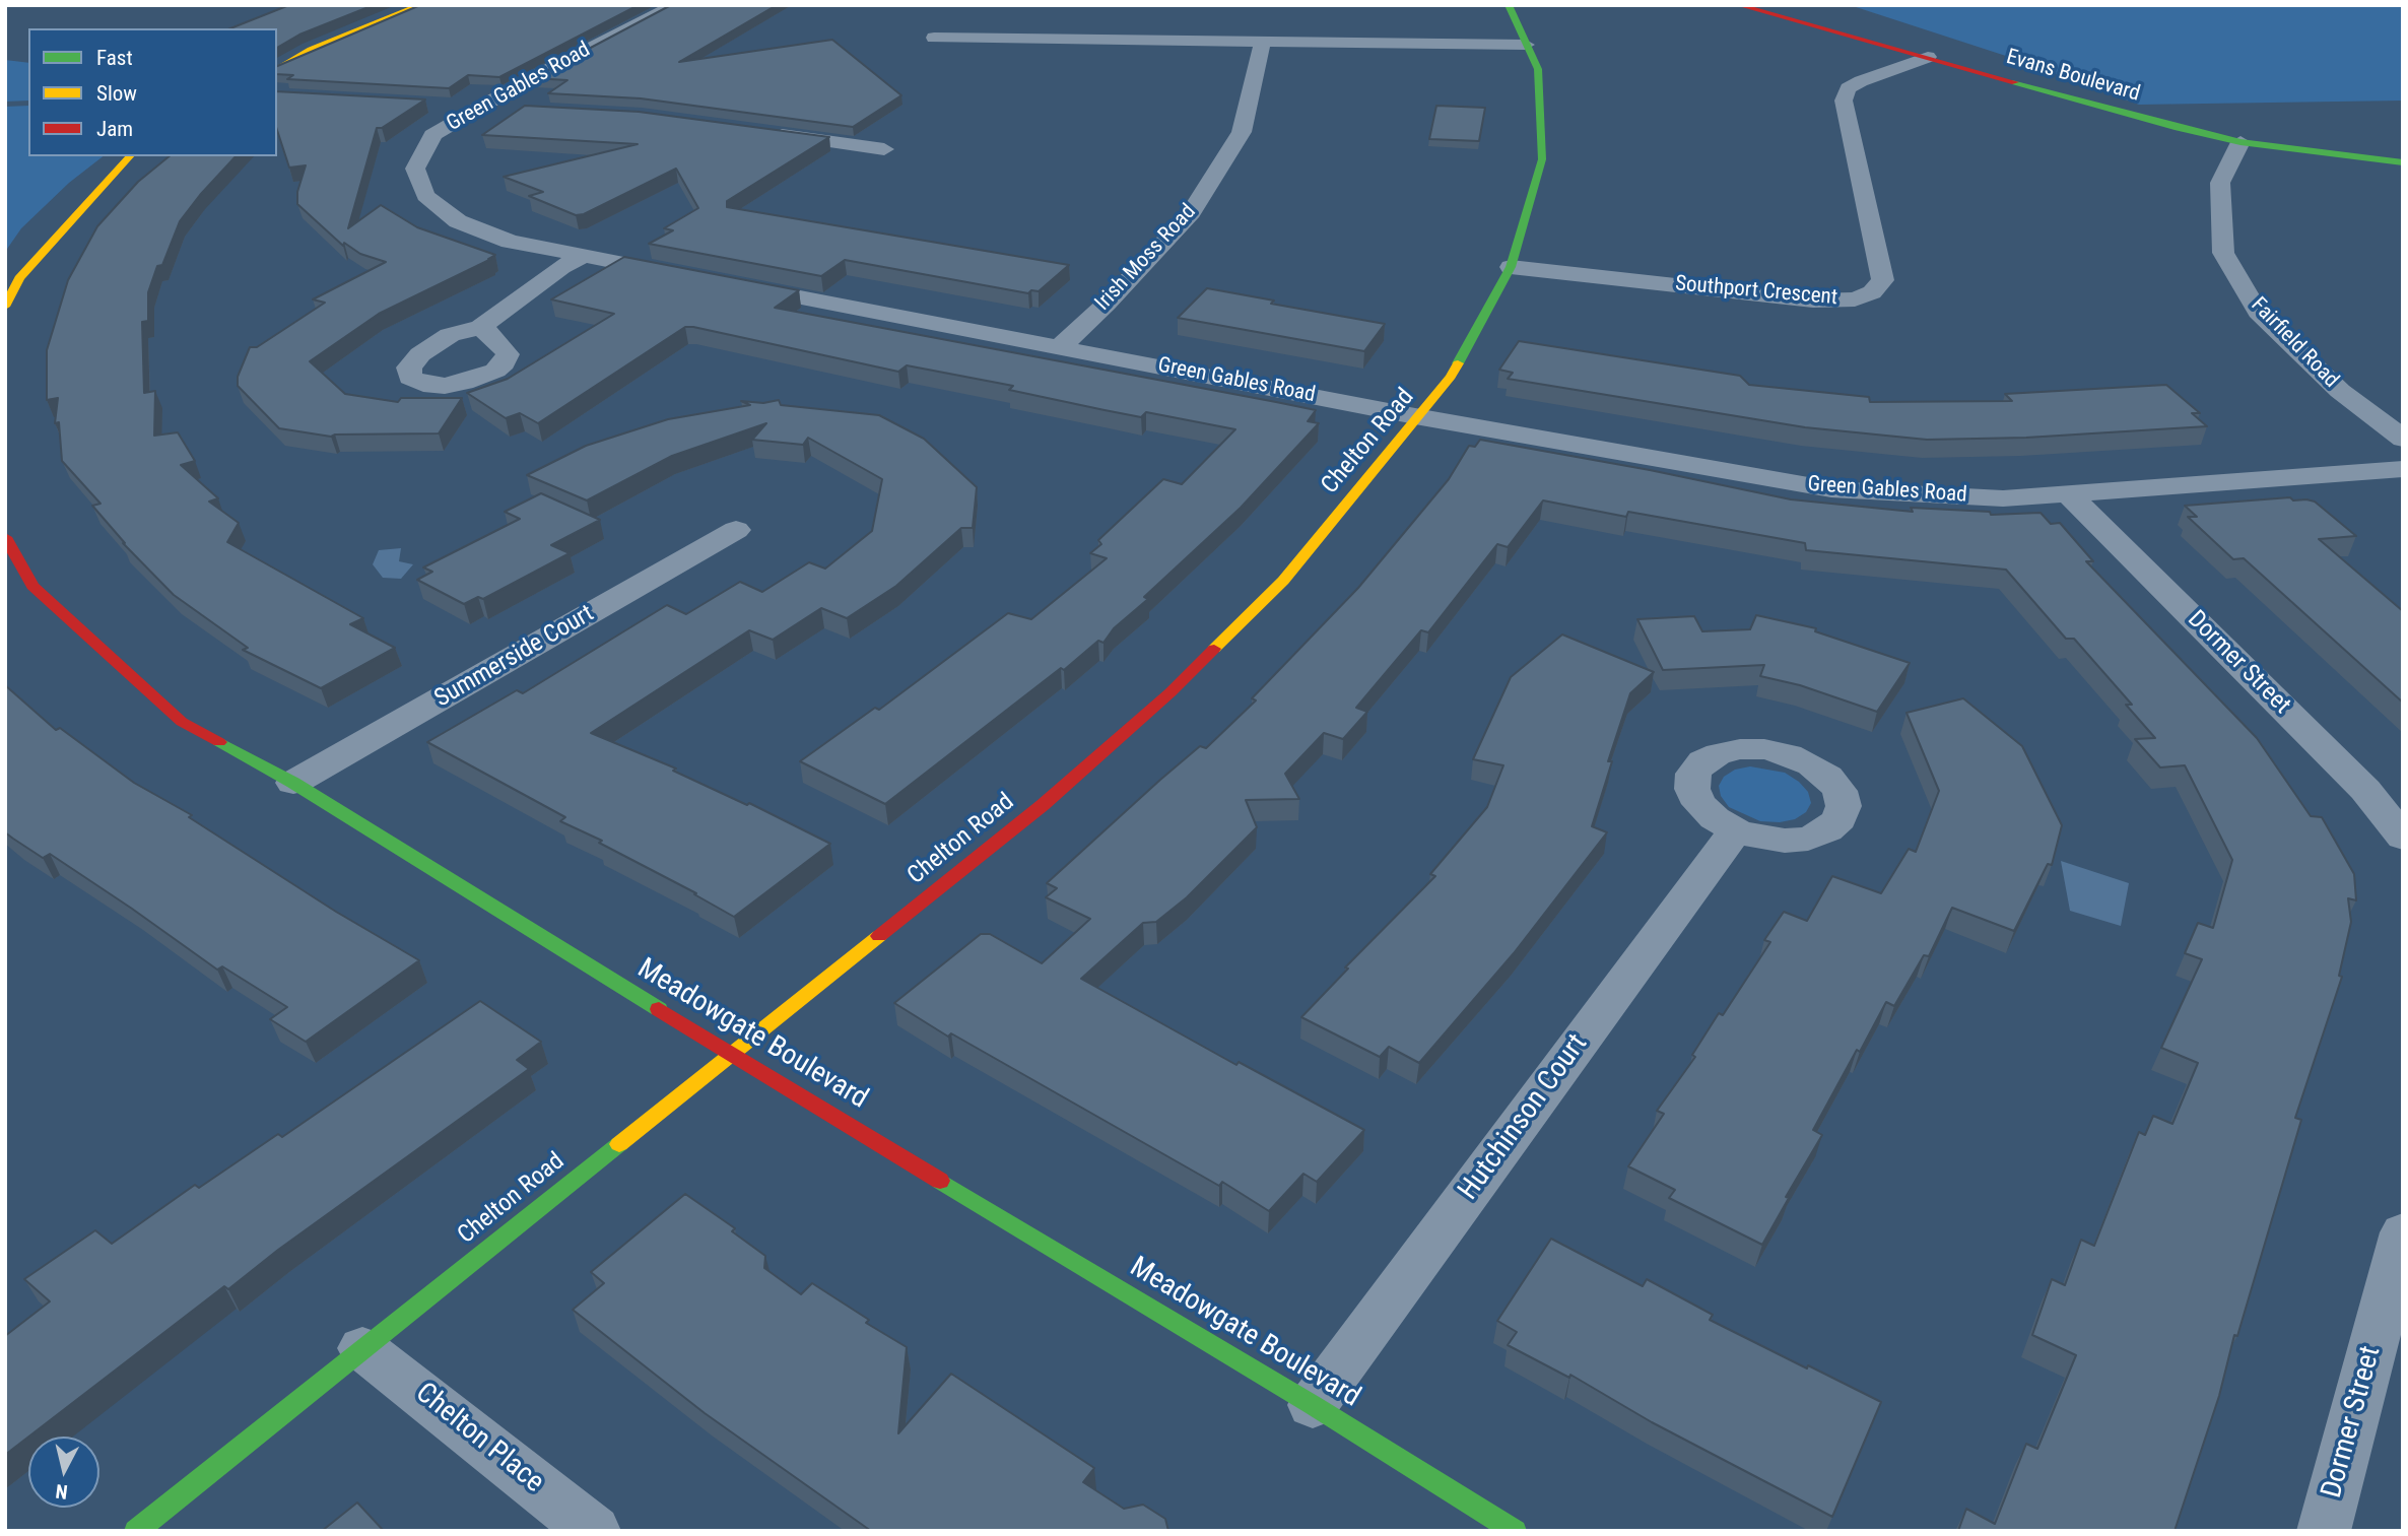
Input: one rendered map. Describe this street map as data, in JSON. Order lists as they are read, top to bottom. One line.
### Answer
{"streets":{"street":["Evans Boulevard","Green Gables Road","Irish Moss Road","Southport Crescent","Fairfield Road","Chelton Road","Summerside Court","Dormer Street","Meadowgate Boulevard","Hutchinson Court","Chelton Place"]},"crossings":[["Evans Boulevard","Southport Crescent"],["Evans Boulevard","Fairfield Road"],["Green Gables Road","Irish Moss Road"],["Green Gables Road","Chelton Road"],["Green Gables Road","Dormer Street"],["Southport Crescent","Chelton Road"],["Chelton Road","Meadowgate Boulevard"],["Chelton Road","Chelton Place"],["Summerside Court","Meadowgate Boulevard"],["Meadowgate Boulevard","Hutchinson Court"]],"legend":["Fast","Slow","Jam"],"north":"bottom"}
